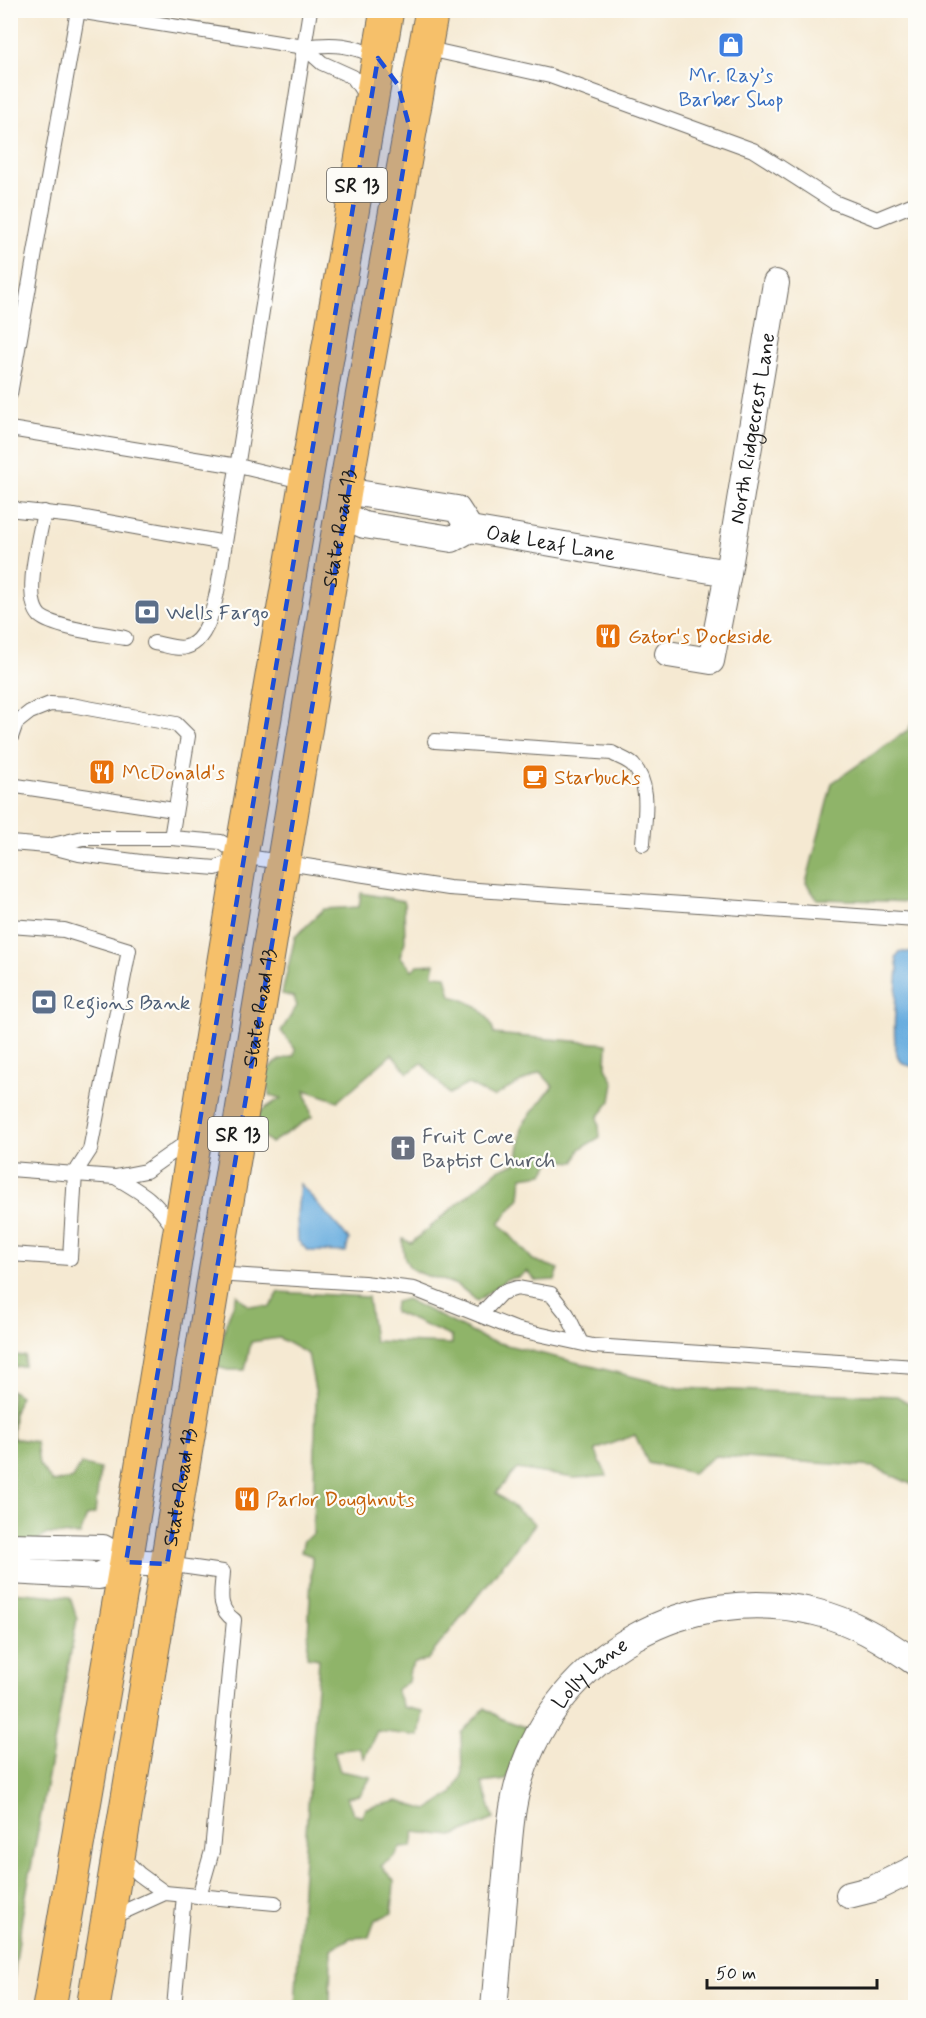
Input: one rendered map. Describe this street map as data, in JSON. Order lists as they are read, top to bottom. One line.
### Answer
{"streets":{"main road":["SR 13","State Road 13"],"street":["North Ridgecrest Lane","Oak Leaf Lane","Lolly Lane"]},"crossings":[["North Ridgecrest Lane","Oak Leaf Lane"],["State Road 13","Oak Leaf Lane"]],"places":{"shop":["Mr. Ray’s Barber Shop"],"bank":["Wells Fargo","Regions Bank"],"restaurant":["Gator's Dockside","McDonald's","Parlor Doughnuts"],"cafe":["Starbucks"],"church":["Fruit Cove Baptist Church"]},"scale_bar":"50 m"}
